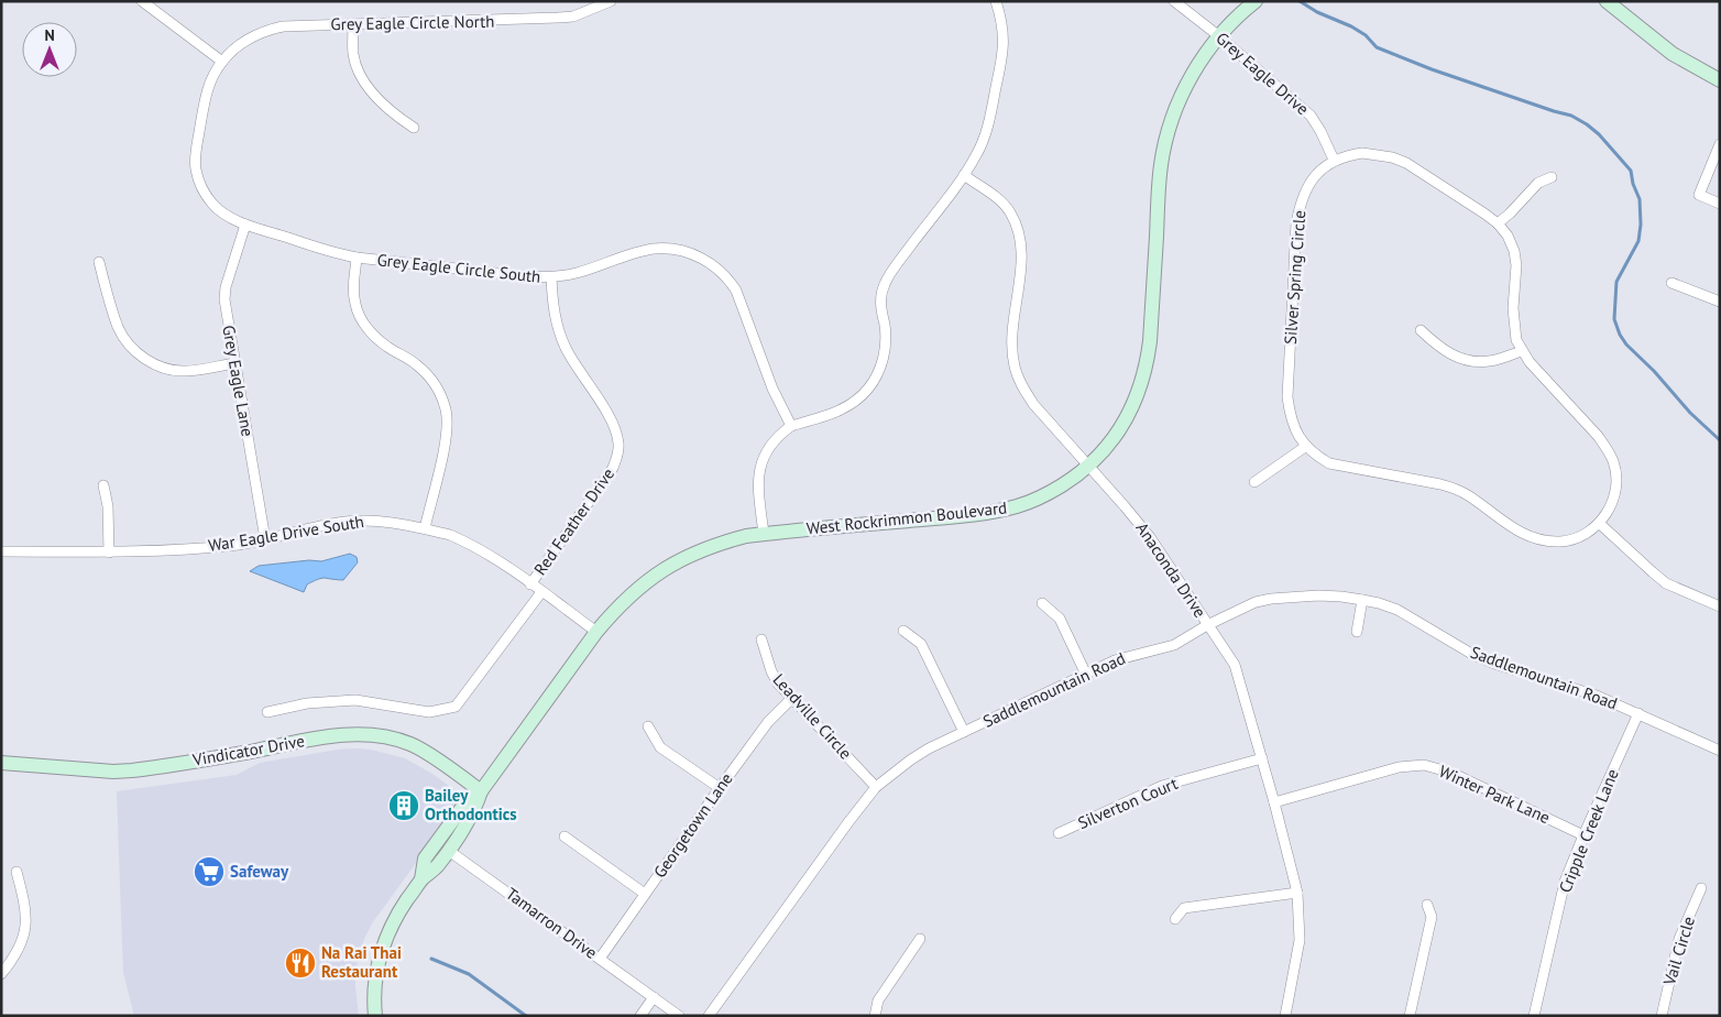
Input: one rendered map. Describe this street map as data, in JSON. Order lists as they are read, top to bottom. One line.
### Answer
{"streets":{"main road":["West Rockrimmon Boulevard","Vindicator Drive"],"street":["Grey Eagle Circle North","Grey Eagle Drive","Grey Eagle Circle South","Silver Spring Circle","Grey Eagle Lane","Red Feather Drive","War Eagle Drive South","Anaconda Drive","Saddlemountain Road","Leadville Circle","Winter Park Lane","Silverton Court","Georgetown Lane","Cripple Creek Lane","Tamarron Drive","Vail Circle"]},"crossings":[["Grey Eagle Circle North","Grey Eagle Circle South"],["Grey Eagle Drive","Silver Spring Circle"],["Grey Eagle Drive","West Rockrimmon Boulevard"],["Grey Eagle Circle South","Grey Eagle Lane"],["Grey Eagle Circle South","Red Feather Drive"],["Grey Eagle Lane","War Eagle Drive South"],["West Rockrimmon Boulevard","War Eagle Drive South"],["West Rockrimmon Boulevard","Anaconda Drive"],["West Rockrimmon Boulevard","Vindicator Drive"],["Red Feather Drive","War Eagle Drive South"],["Anaconda Drive","Saddlemountain Road"],["Anaconda Drive","Winter Park Lane"],["Anaconda Drive","Silverton Court"],["Saddlemountain Road","Leadville Circle"],["Saddlemountain Road","Cripple Creek Lane"],["Leadville Circle","Georgetown Lane"],["Winter Park Lane","Cripple Creek Lane"],["Georgetown Lane","Tamarron Drive"]],"places":{"building":["Bailey Orthodontics"],"supermarket":["Safeway"],"restaurant":["Na Rai Thai Restaurant"]},"north":"top"}
